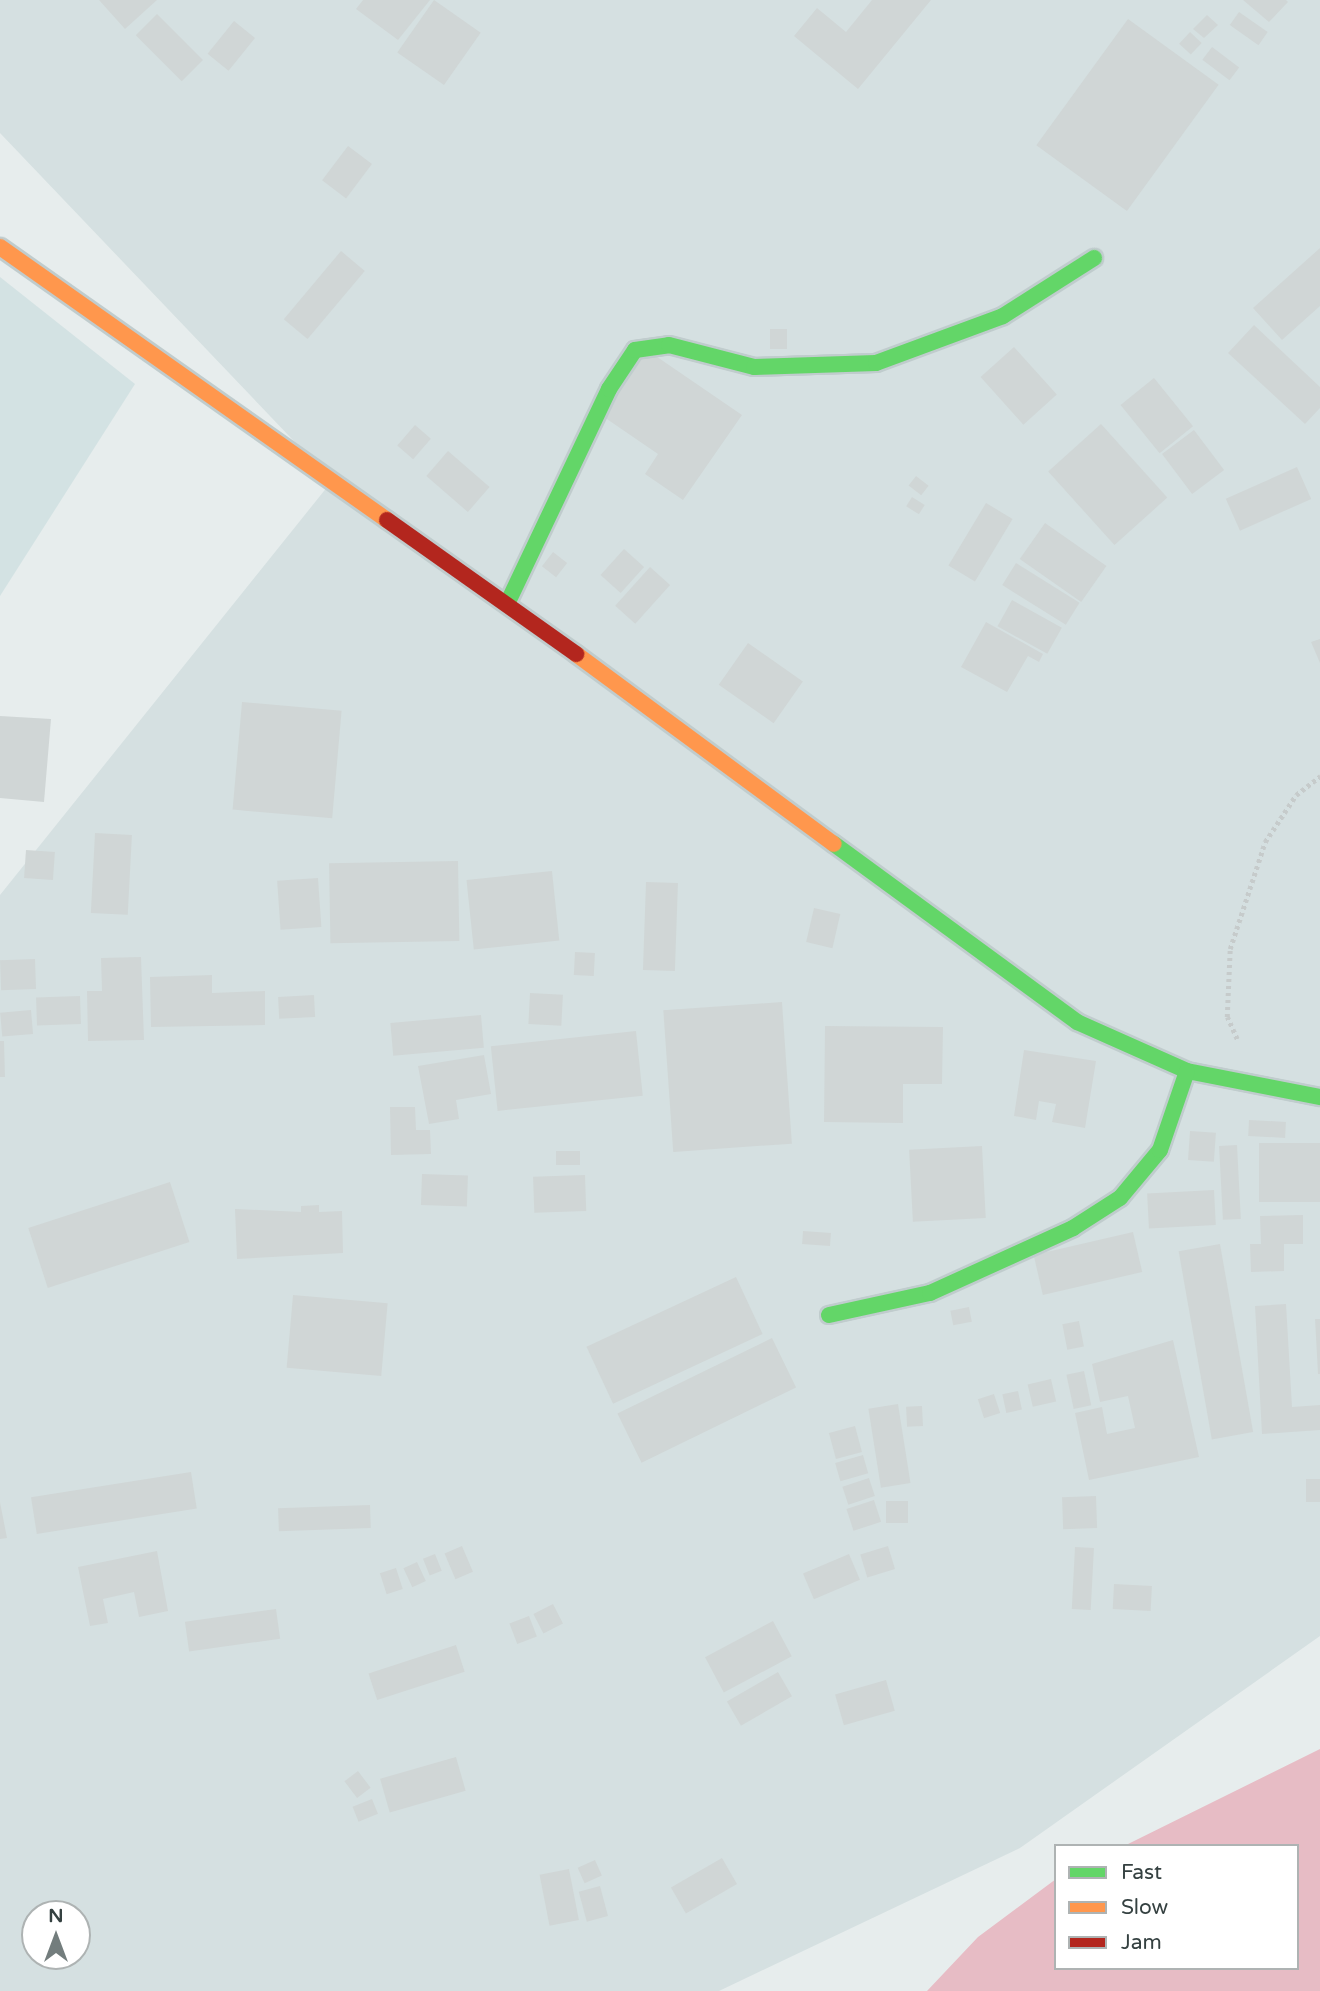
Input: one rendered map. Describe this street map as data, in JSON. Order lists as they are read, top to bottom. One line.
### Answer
{"legend":["Fast","Slow","Jam"],"north":"top"}
